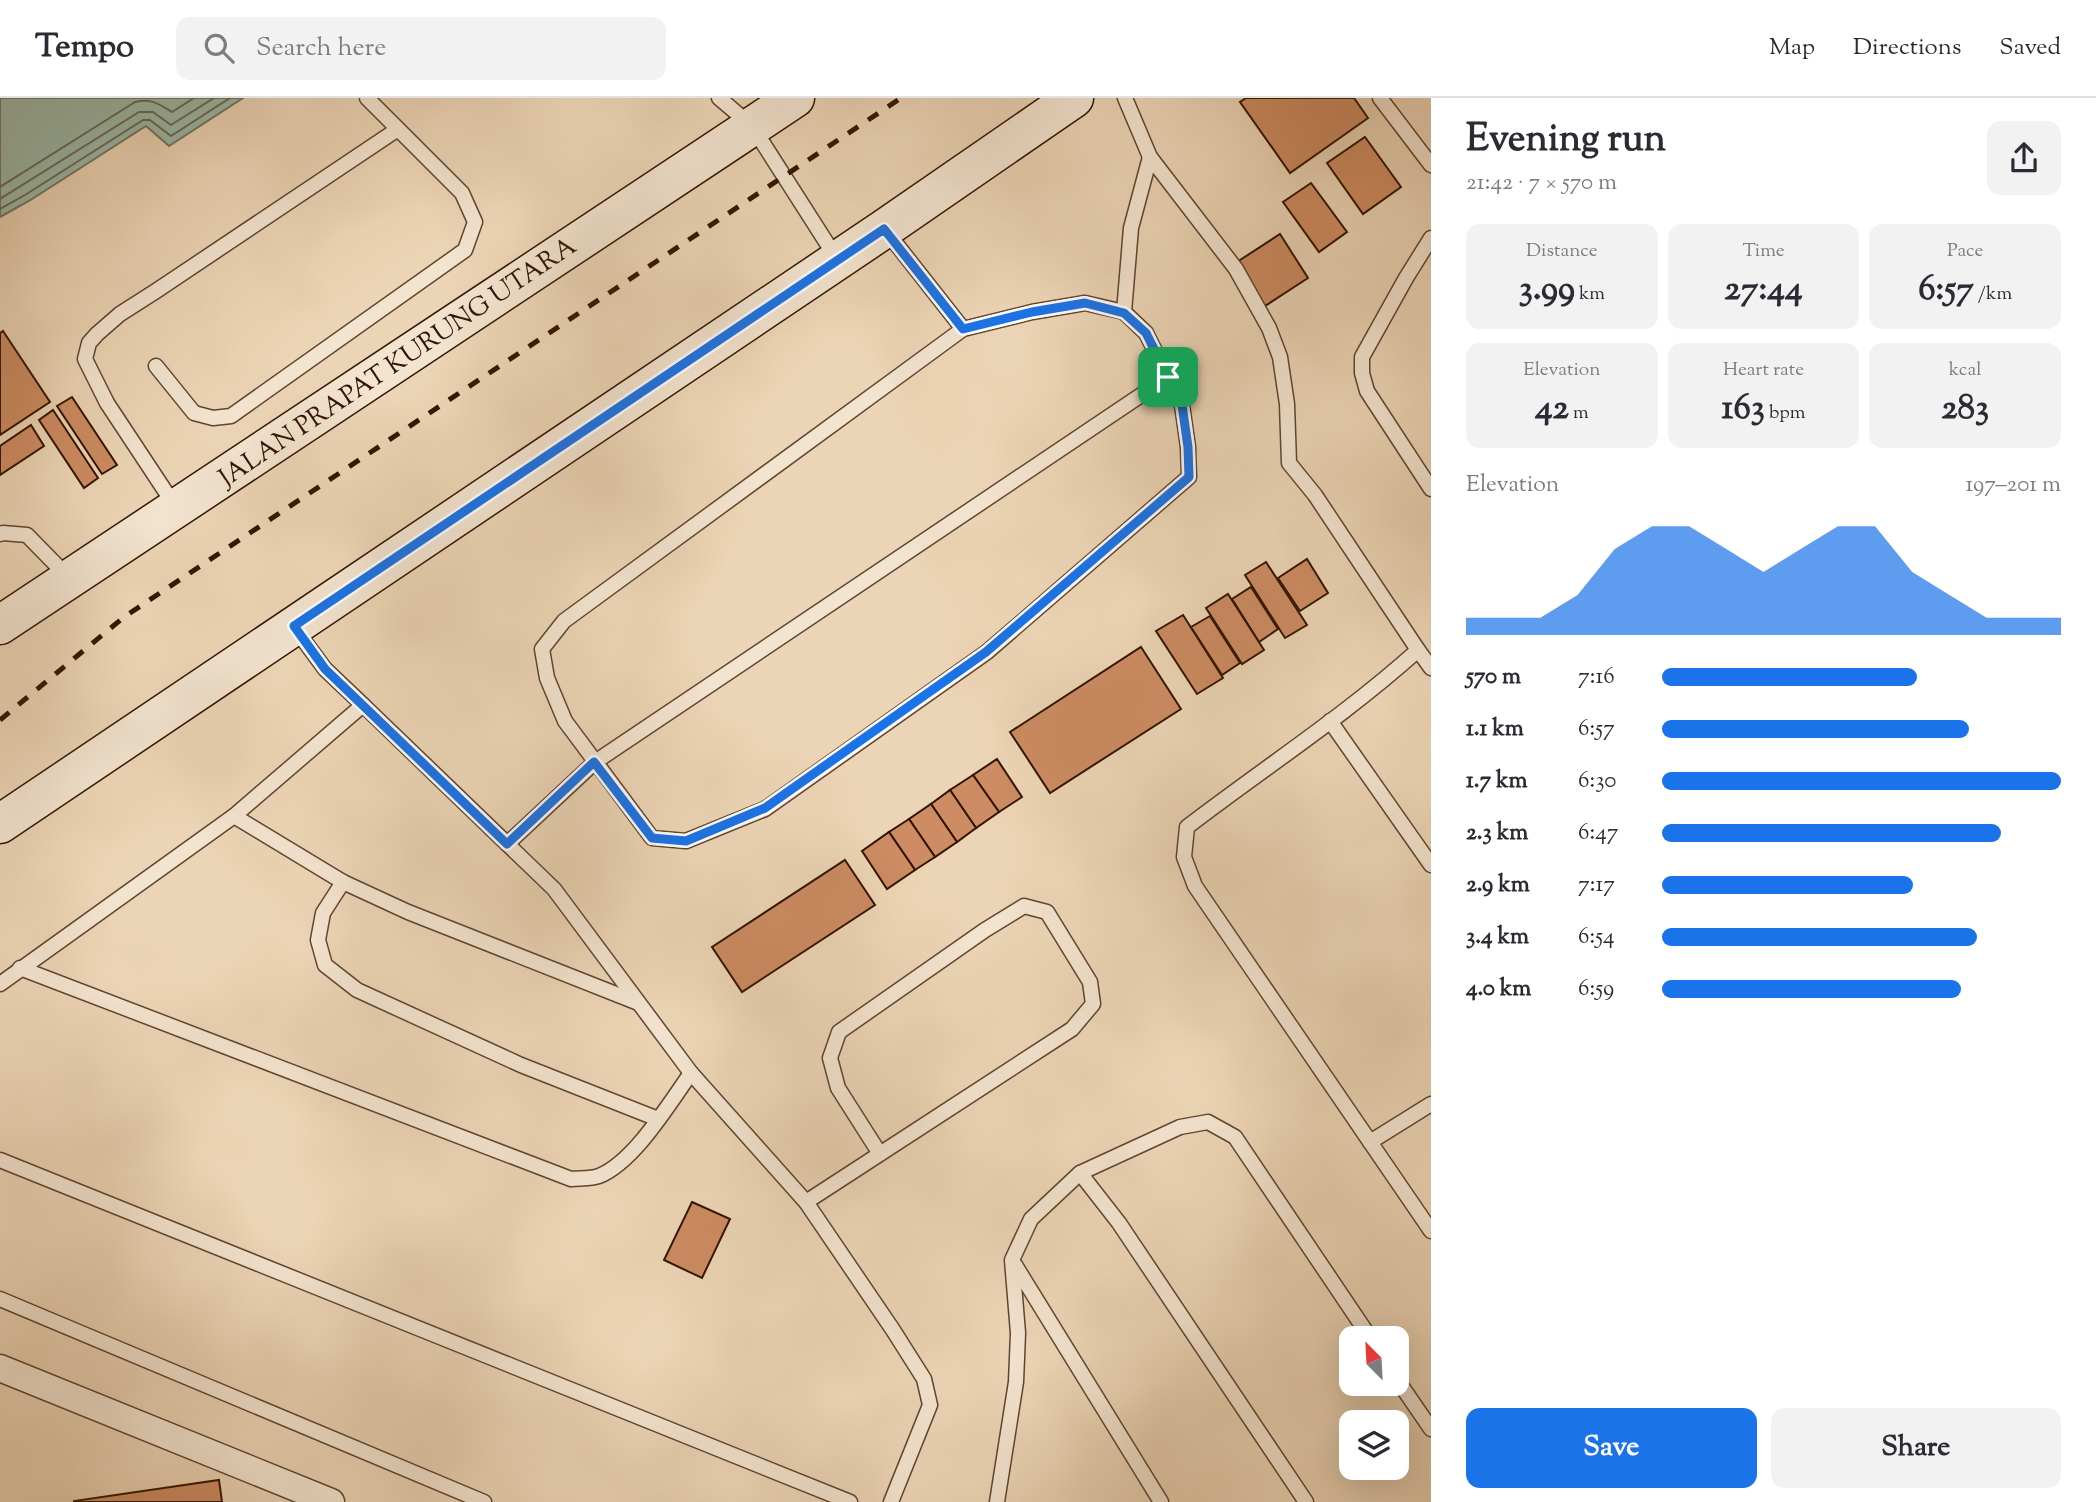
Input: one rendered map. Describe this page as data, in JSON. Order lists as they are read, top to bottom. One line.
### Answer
{"streets":{"street":["JALAN PRAPAT KURUNG UTARA"]},"north":"top left","page":{"header":"Tempo","search":"Search here","nav":["Map","Directions","Saved"],"heading":["Evening run","21:42 · 7 × 570 m"],"stats":[["Distance","3.99 km"],["Time","27:44"],["Pace","6:57 /km"],["Elevation","42 m"],["Heart rate","163 bpm"],["kcal","283"]],"chart":["Elevation","197–201 m"],"list":[{"name":"570 m","note":"7:16"},{"name":"1.1 km","note":"6:57"},{"name":"1.7 km","note":"6:30"},{"name":"2.3 km","note":"6:47"},{"name":"2.9 km","note":"7:17"},{"name":"3.4 km","note":"6:54"},{"name":"4.0 km","note":"6:59"}],"buttons":["Save","Share"]}}
